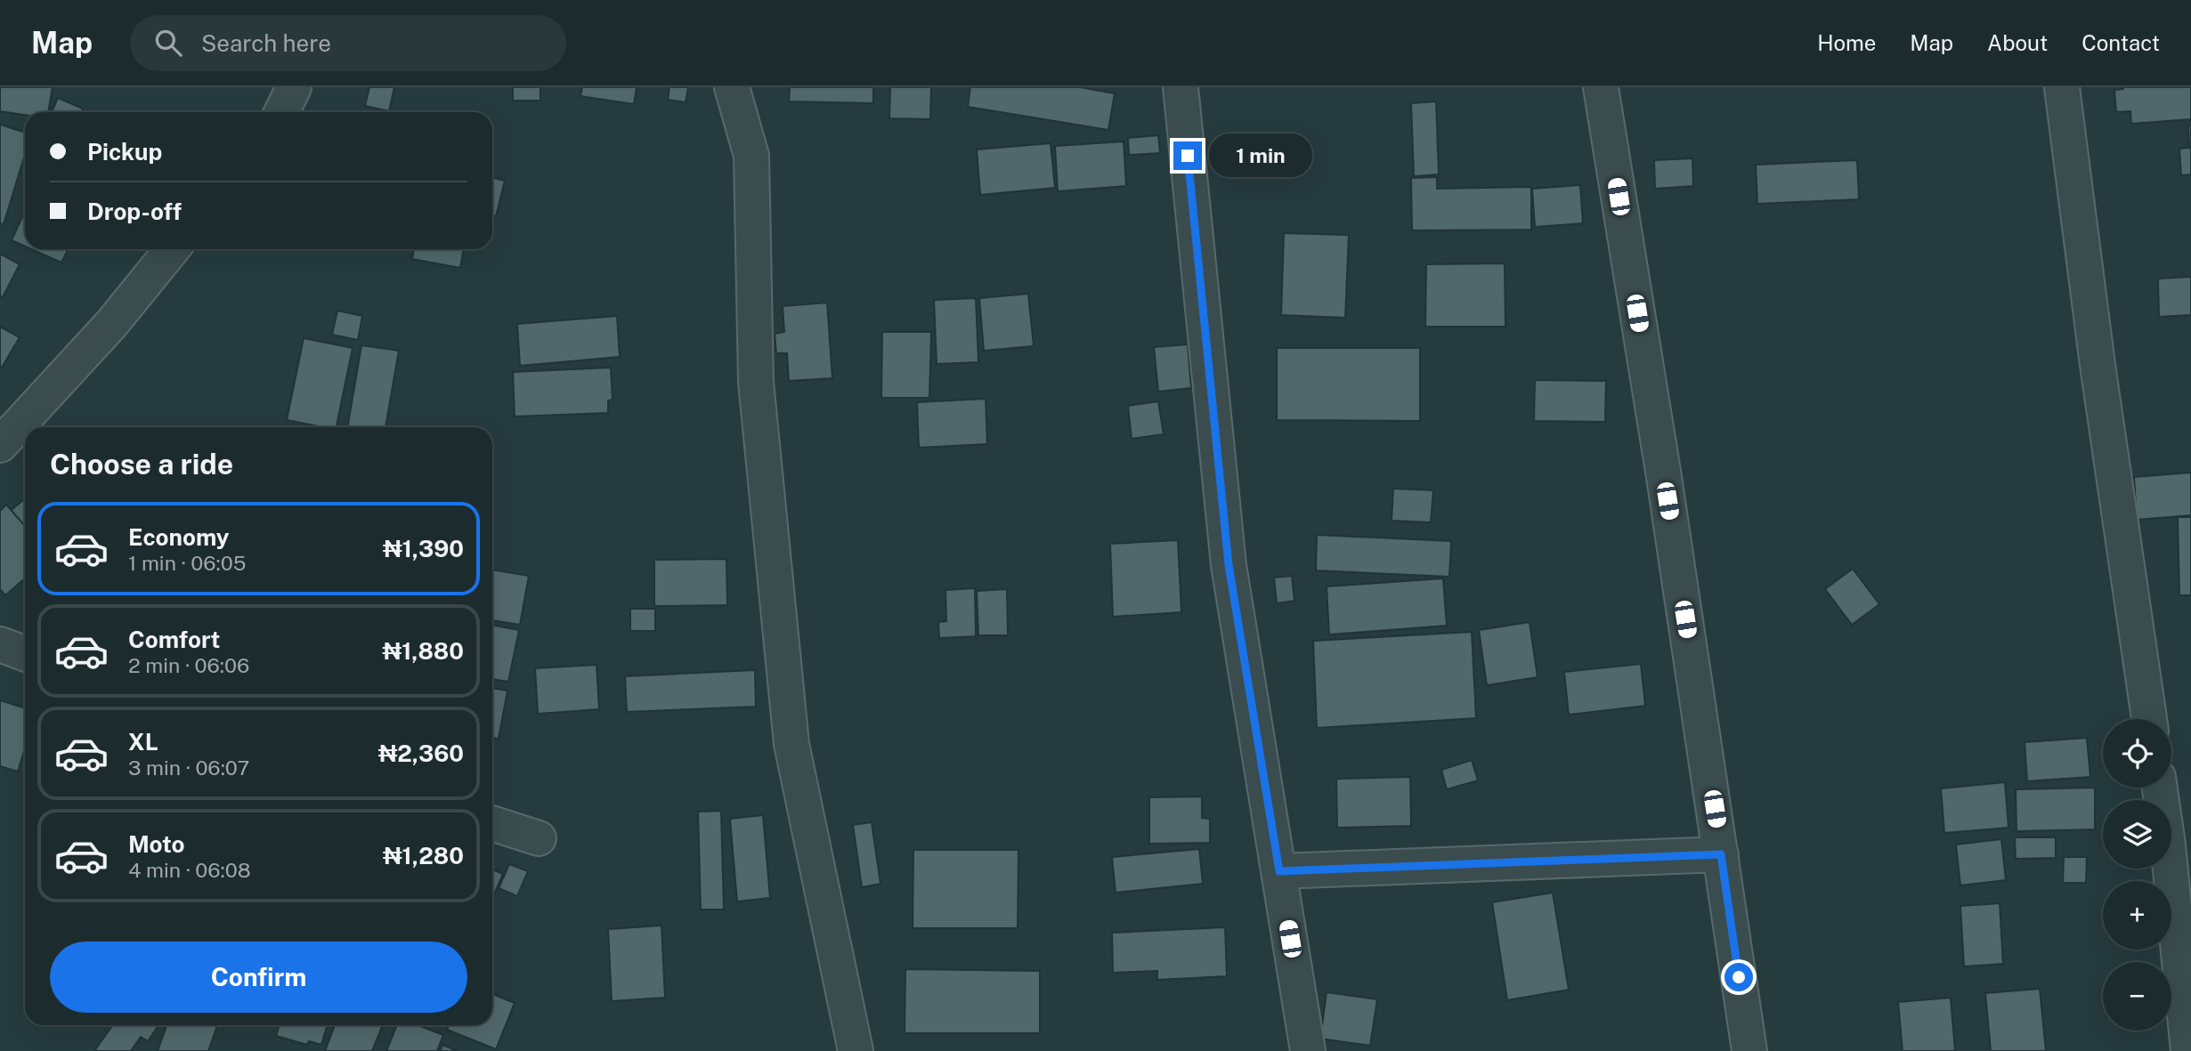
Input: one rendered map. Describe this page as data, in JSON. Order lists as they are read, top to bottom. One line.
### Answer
{"page":{"header":"Map","search":"Search here","nav":["Home","Map","About","Contact"],"banner":["Pickup","Drop-off"],"bubble":"1 min","heading":"Choose a ride","list":[{"name":"Economy","note":"1 min · 06:05","value":"₦1,390"},{"name":"Comfort","note":"2 min · 06:06","value":"₦1,880"},{"name":"XL","note":"3 min · 06:07","value":"₦2,360"},{"name":"Moto","note":"4 min · 06:08","value":"₦1,280"}],"map_buttons":["+","−"],"buttons":"Confirm"}}
